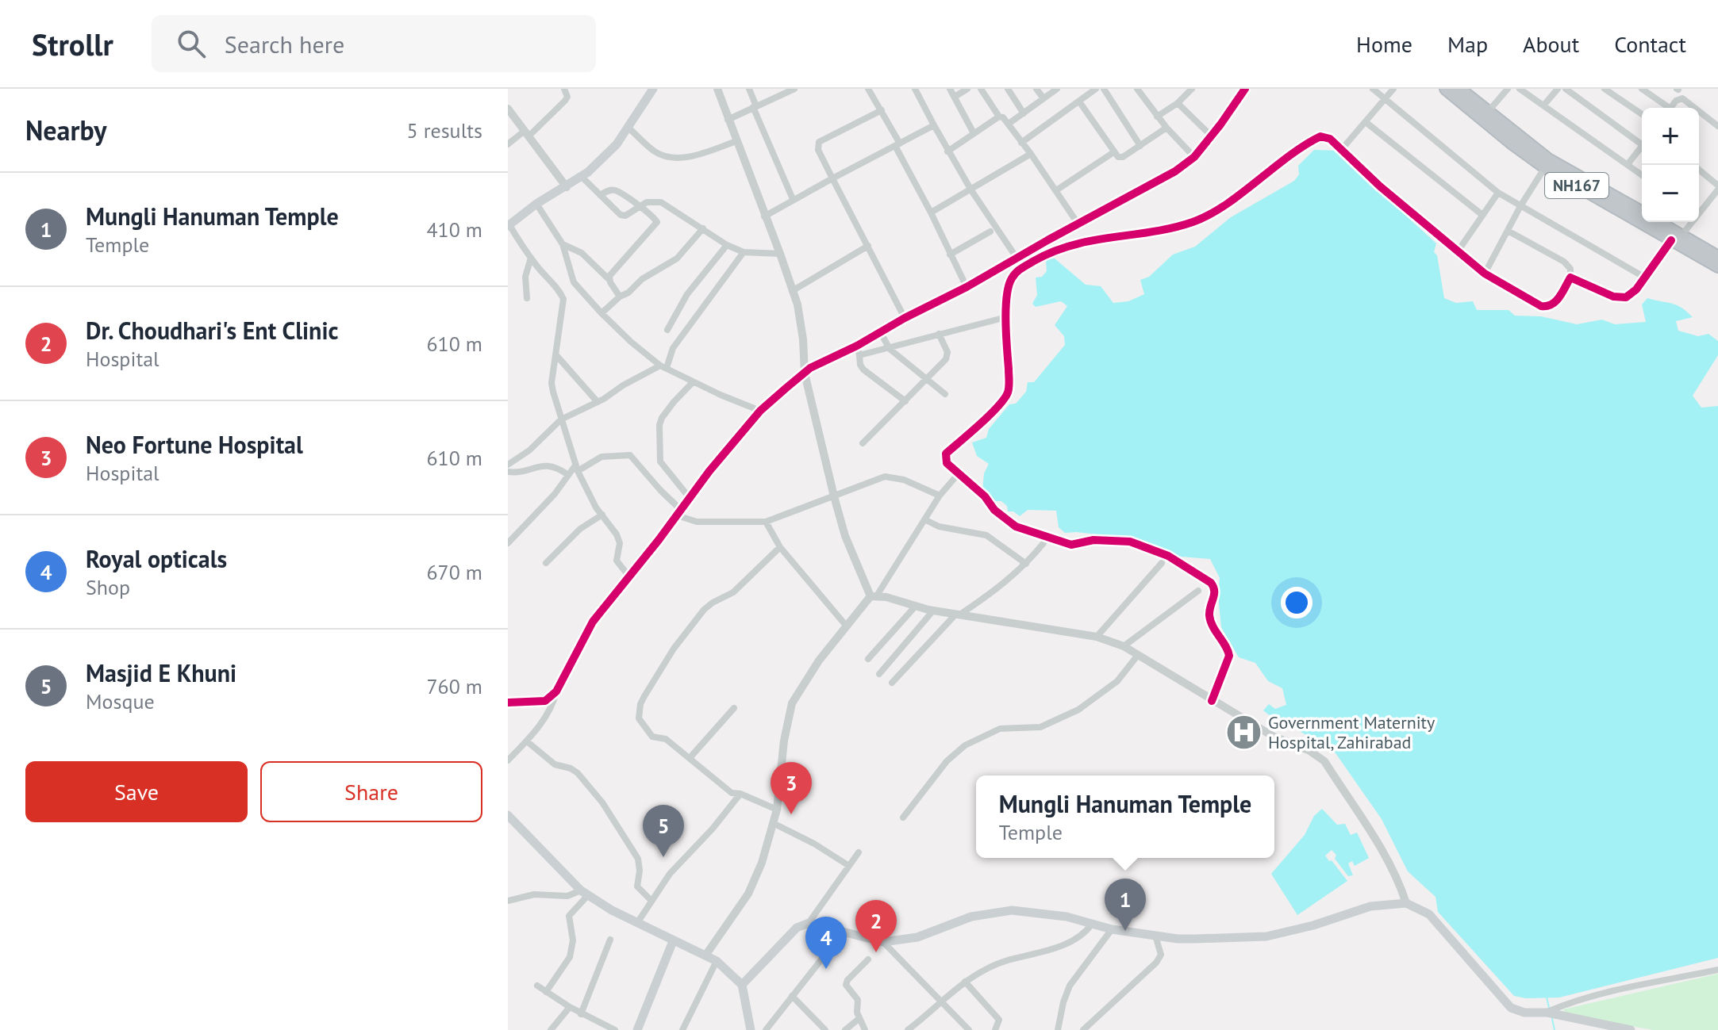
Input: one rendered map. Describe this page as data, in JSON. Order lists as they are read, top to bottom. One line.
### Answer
{"streets":{"highway":["NH167"]},"places":{"hospital":["Government Maternity Hospital, Zahirabad"]},"page":{"header":"Strollr","search":"Search here","nav":["Home","Map","About","Contact"],"heading":["Nearby","5 results"],"map_buttons":["+","−"],"list":[{"mark":"1","name":"Mungli Hanuman Temple","note":"Temple","value":"410 m"},{"mark":"2","name":"Dr. Choudhari's Ent Clinic","note":"Hospital","value":"610 m"},{"mark":"3","name":"Neo Fortune Hospital","note":"Hospital","value":"610 m"},{"mark":"4","name":"Royal opticals","note":"Shop","value":"670 m"},{"mark":"5","name":"Masjid E Khuni","note":"Mosque","value":"760 m"}],"buttons":["Save","Share"],"pins":["3","5","1","2","4"],"popup":["Mungli Hanuman Temple","Temple"]}}
